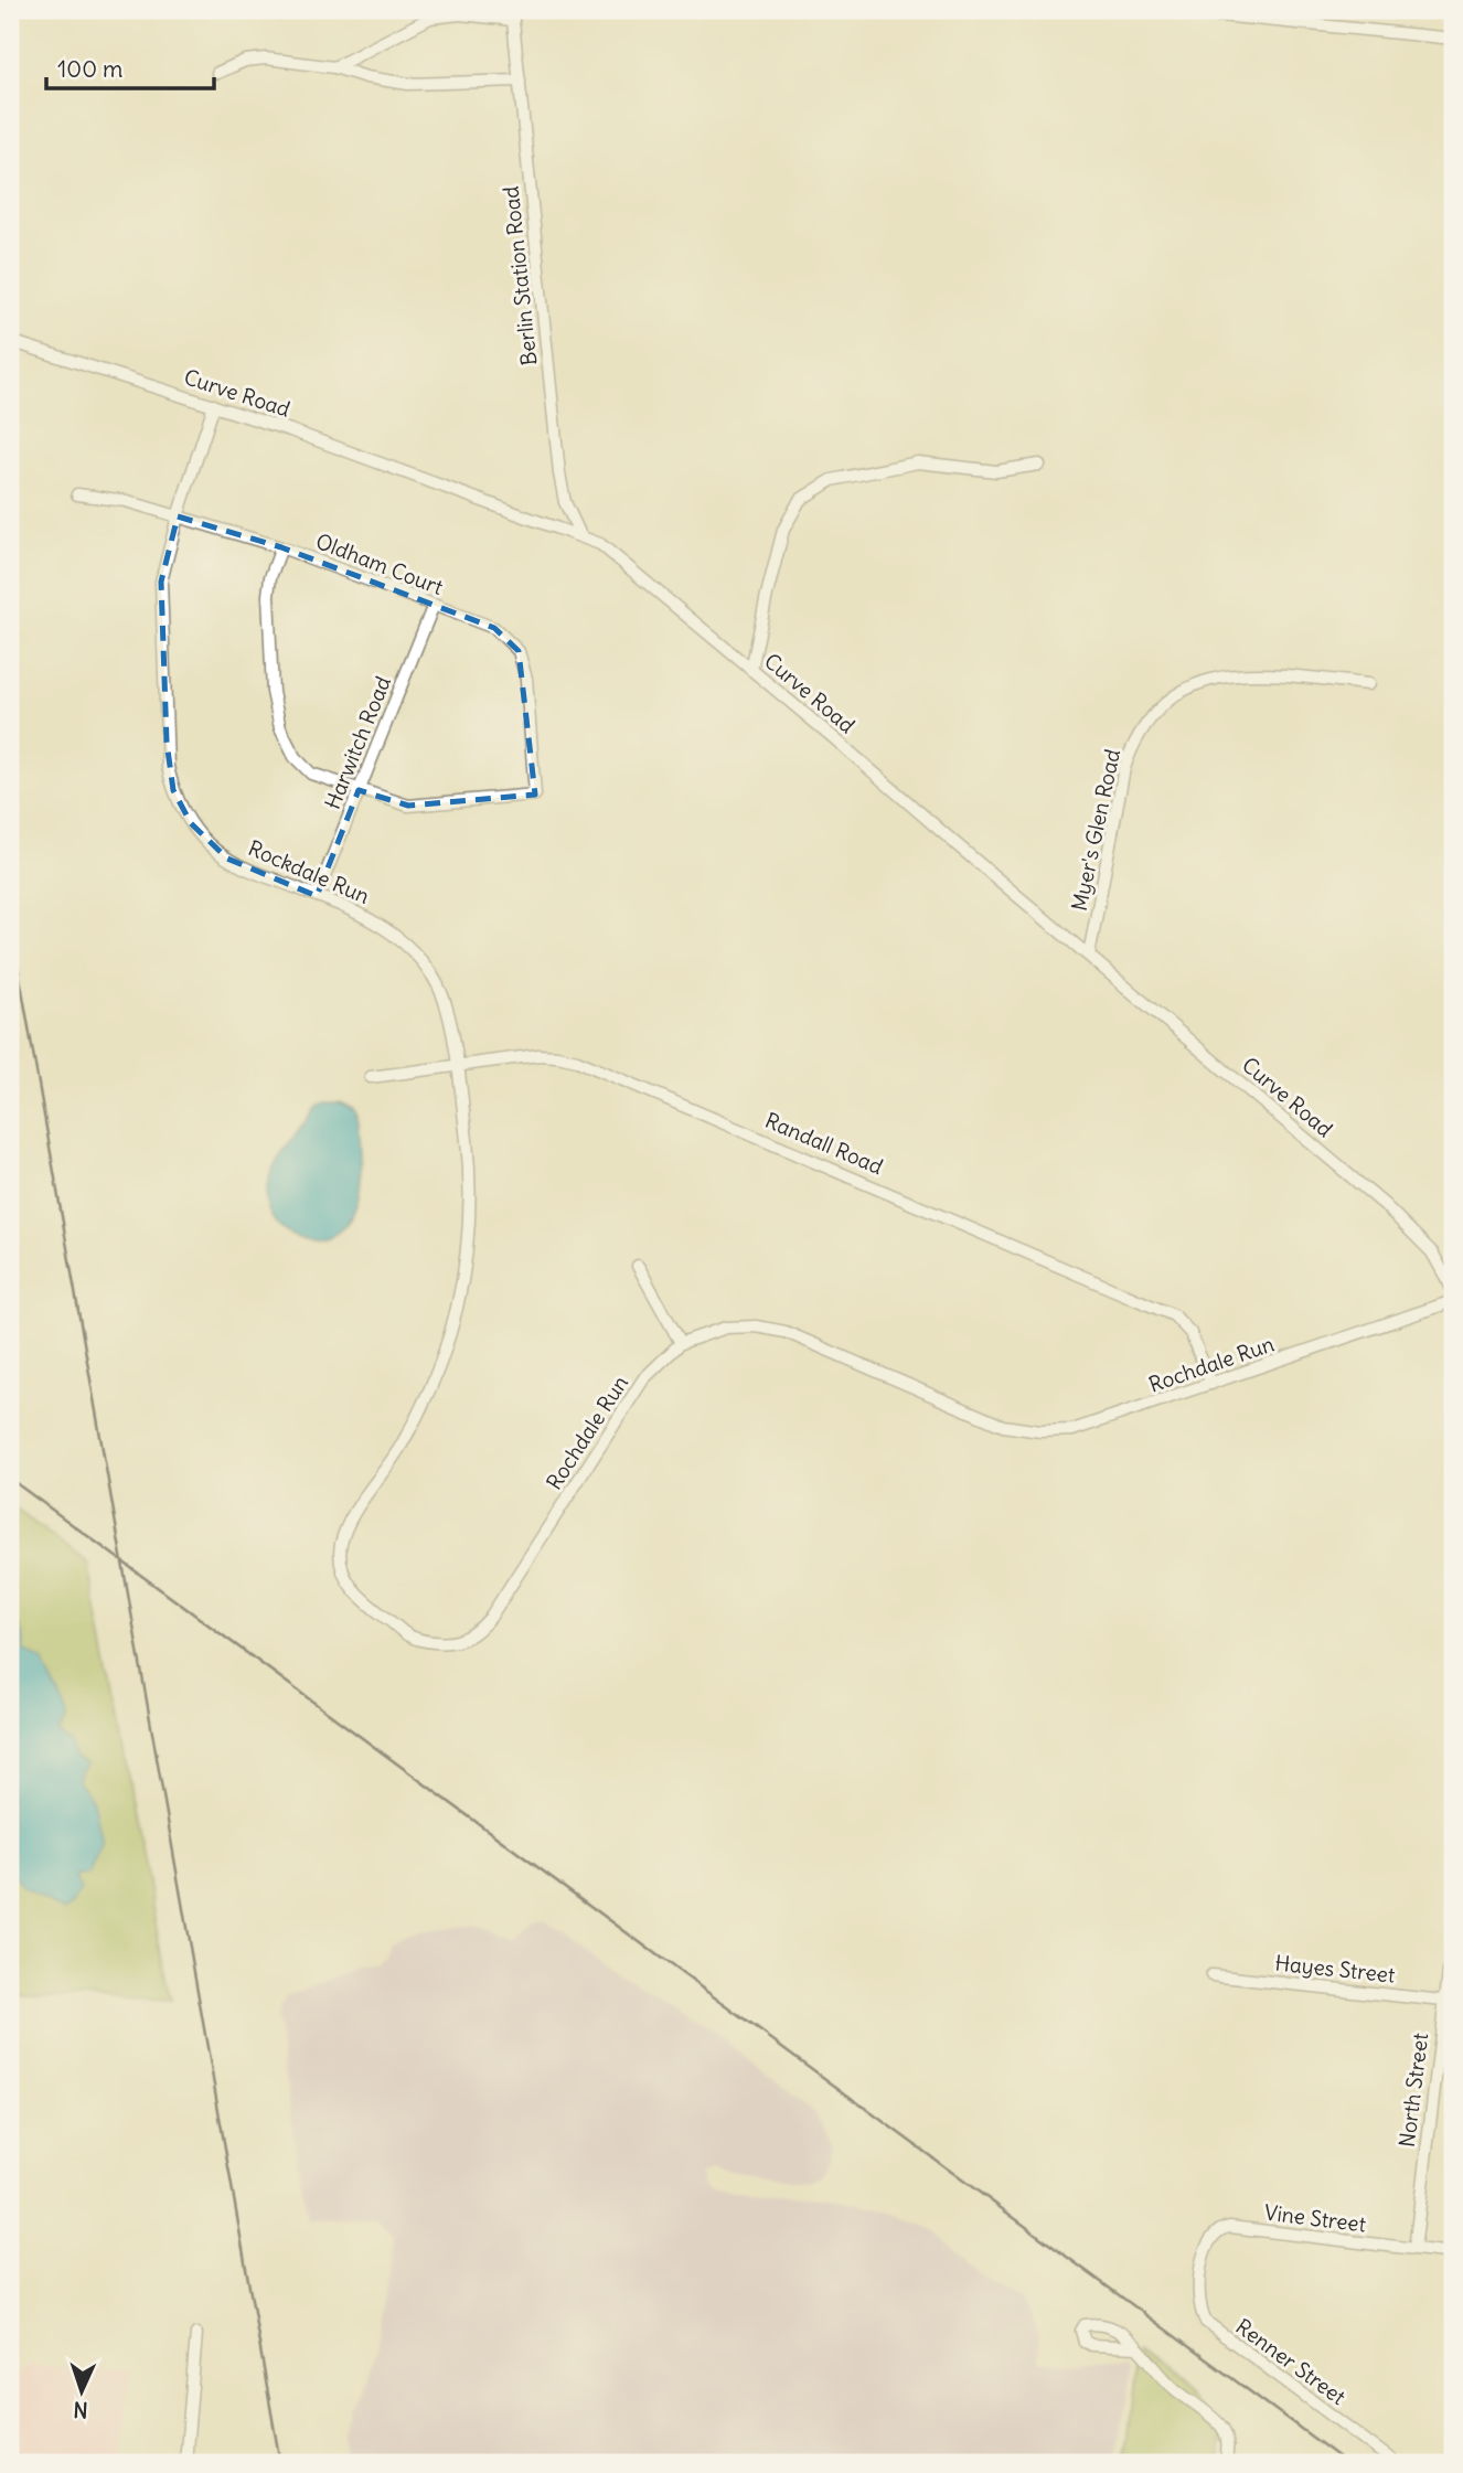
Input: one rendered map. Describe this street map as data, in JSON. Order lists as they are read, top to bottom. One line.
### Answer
{"streets":{"street":["Berlin Station Road","Curve Road","Oldham Court","Harwitch Road","Myer's Glen Road","Rockdale Run","Randall Road","Rochdale Run","Hayes Street","North Street","Vine Street","Renner Street"]},"crossings":[["Berlin Station Road","Curve Road"],["Curve Road","Myer's Glen Road"],["Curve Road","Rockdale Run"],["Oldham Court","Harwitch Road"],["Oldham Court","Rockdale Run"],["Harwitch Road","Rockdale Run"],["Rockdale Run","Randall Road"],["Rockdale Run","Rochdale Run"],["Randall Road","Rochdale Run"],["Hayes Street","North Street"],["North Street","Vine Street"],["Vine Street","Renner Street"]],"scale_bar":"100 m","north":"bottom"}
